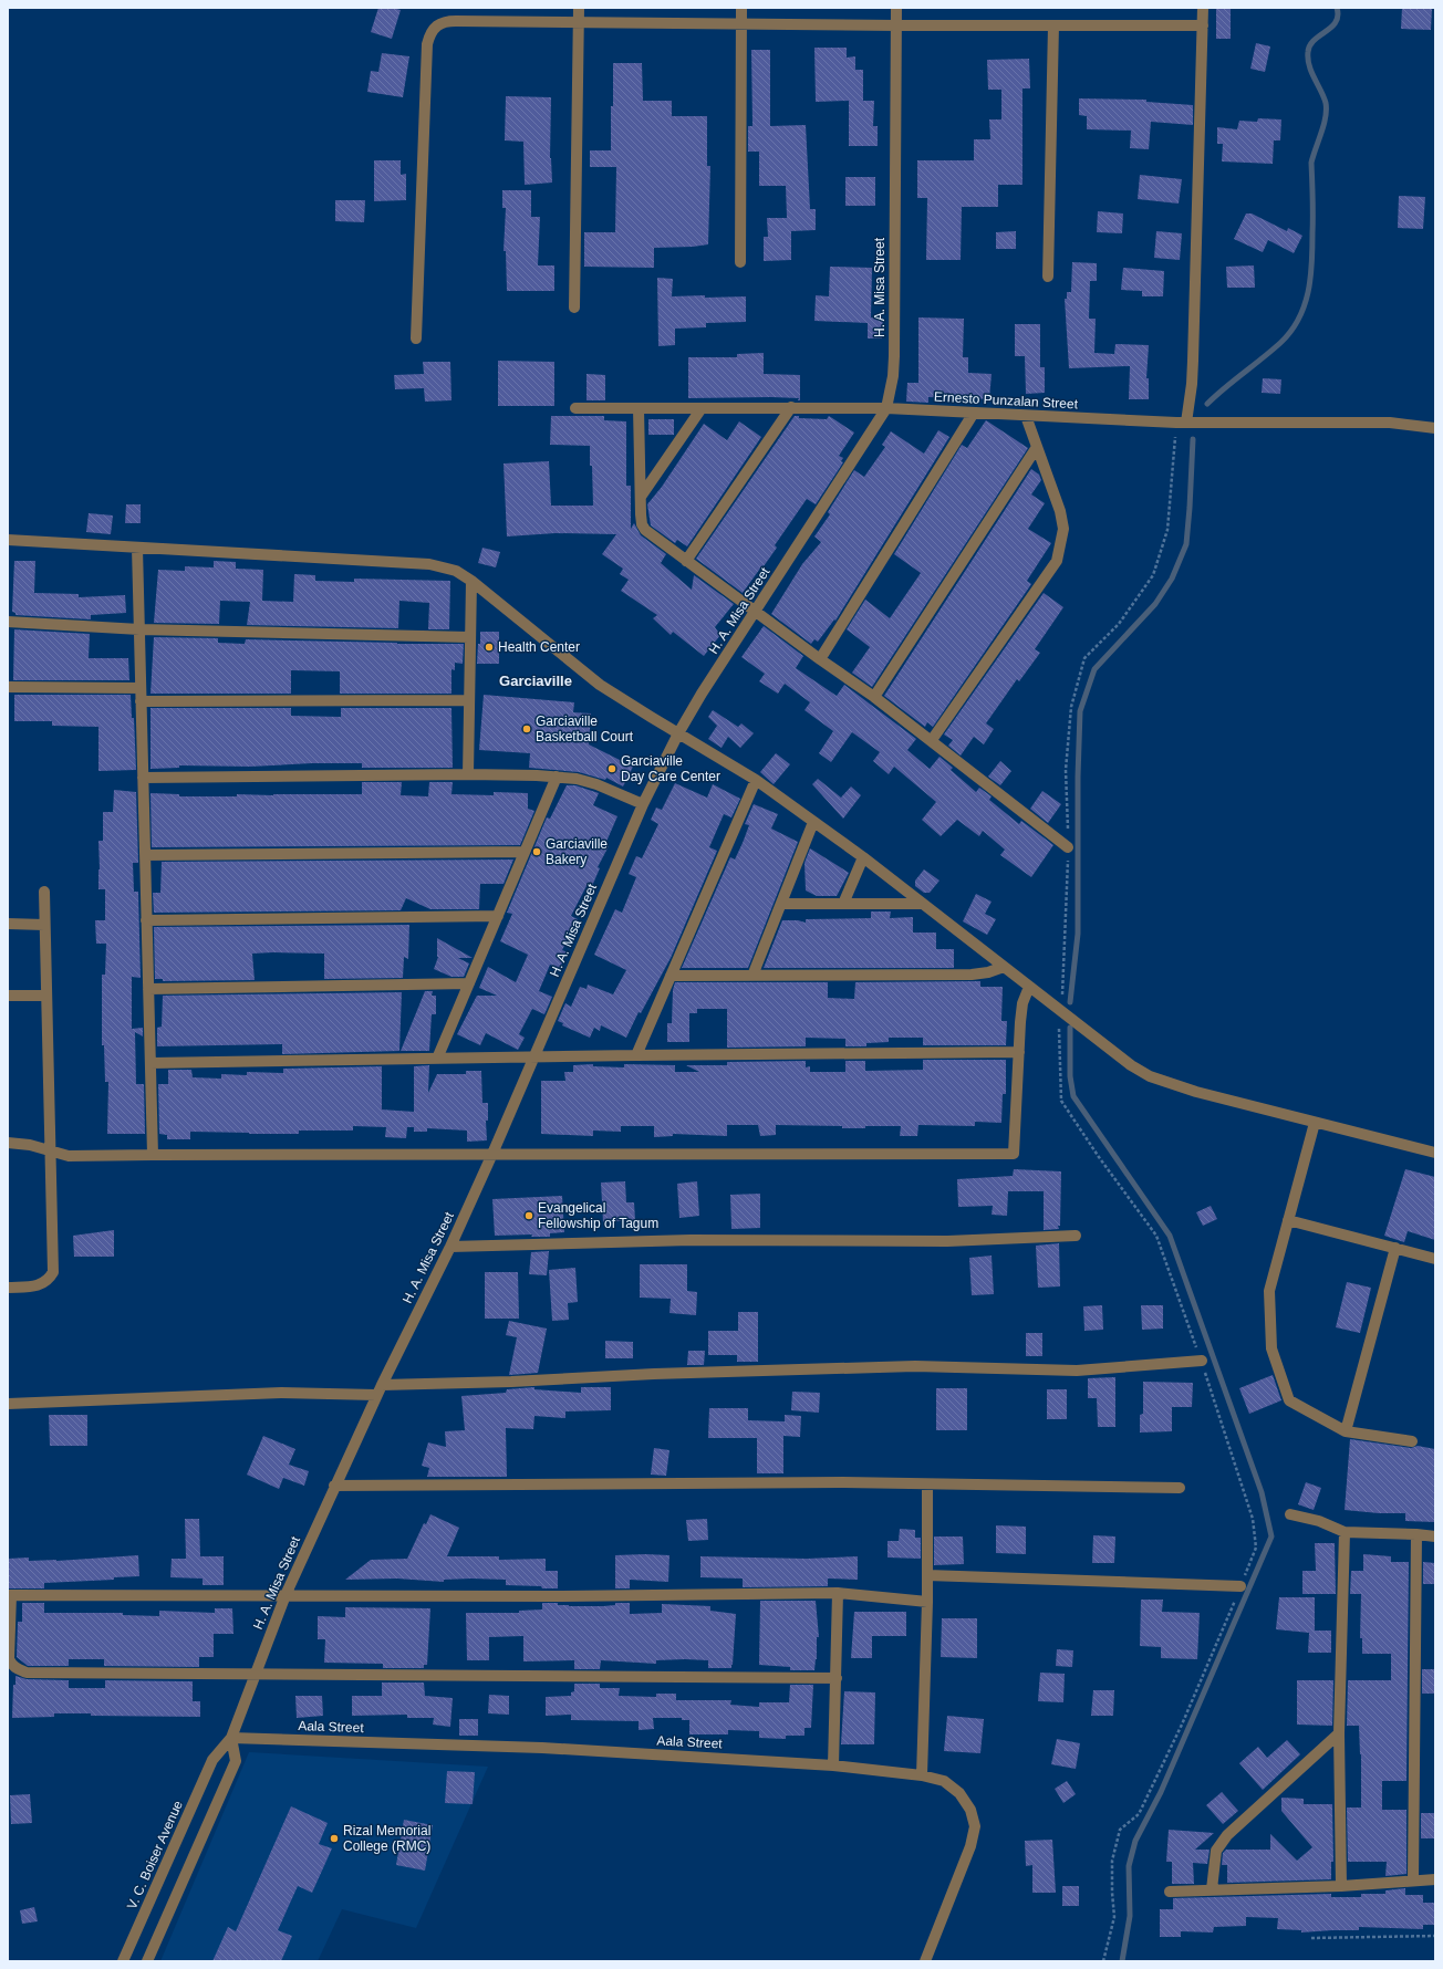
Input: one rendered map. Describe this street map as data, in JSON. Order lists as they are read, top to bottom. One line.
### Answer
{"streets":{"street":["H. A. Misa Street","Ernesto Punzalan Street","Aala Street","V. C. Boiser Avenue"]},"crossings":[["H. A. Misa Street","Ernesto Punzalan Street"],["H. A. Misa Street","Aala Street"],["H. A. Misa Street","V. C. Boiser Avenue"]],"districts":["Garciaville"],"places":["Health Center","Garciaville Basketball Court","Garciaville Day Care Center","Garciaville Bakery","Evangelical Fellowship of Tagum","Rizal Memorial College (RMC)"]}
